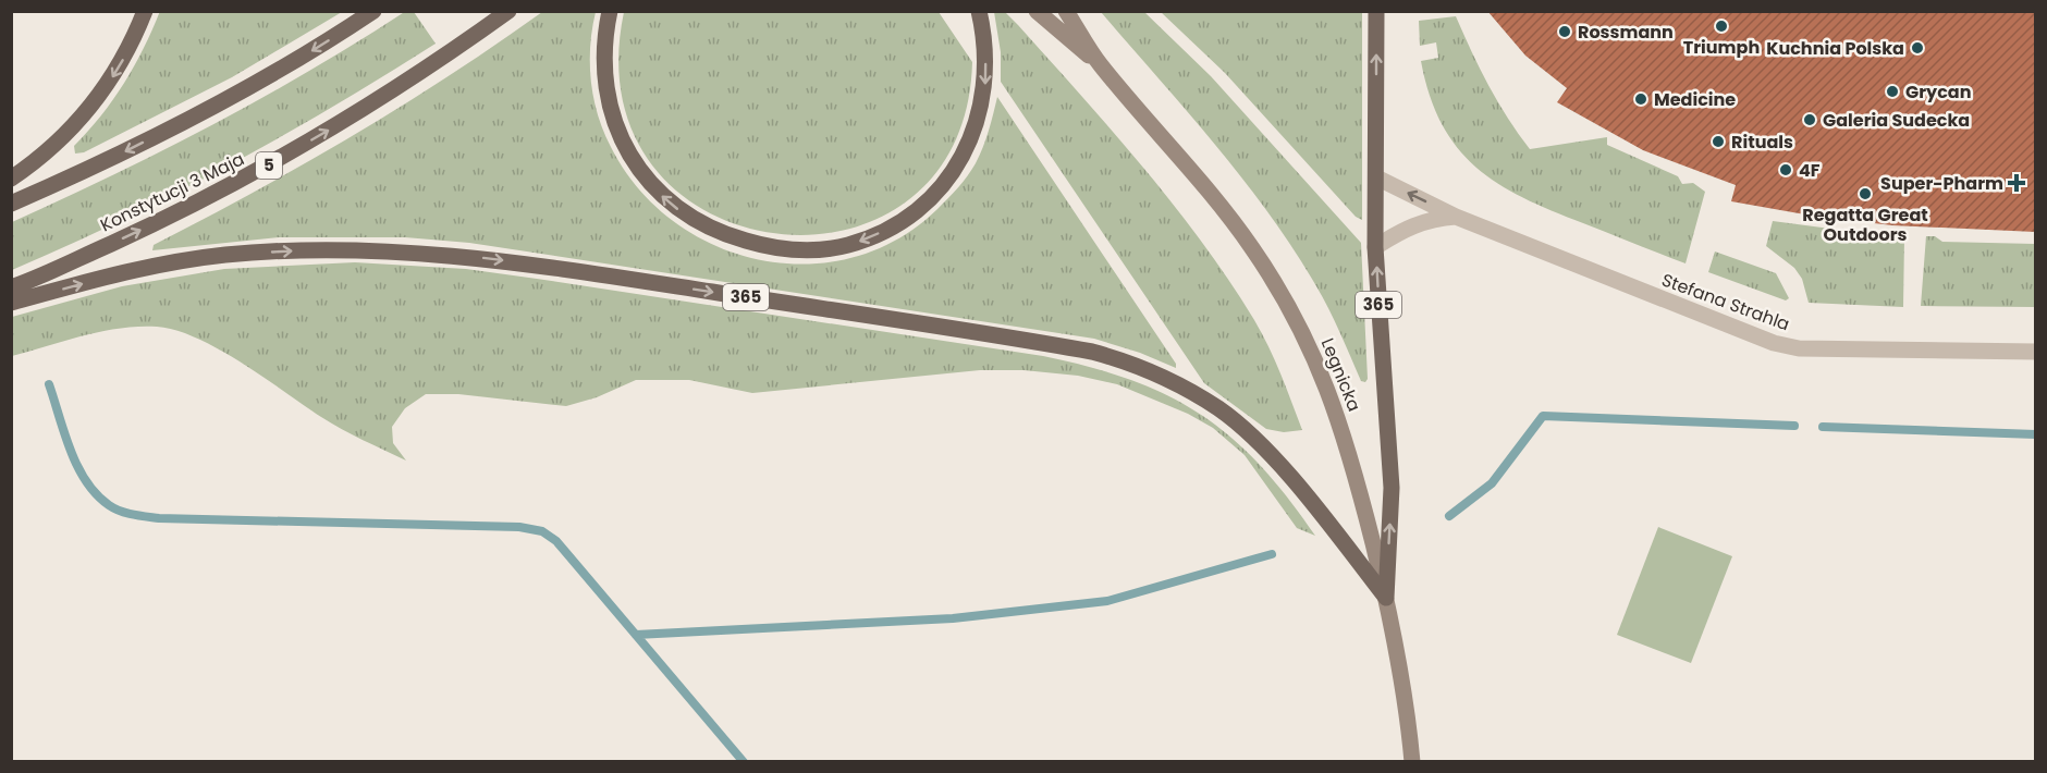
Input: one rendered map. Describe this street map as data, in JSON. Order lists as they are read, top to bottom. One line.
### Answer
{"streets":{"main road":["5","Konstytucji 3 Maja","365","Legnicka"],"street":["Stefana Strahla"]},"crossings":[["365","Stefana Strahla"],["365","Legnicka"]],"places":{"other":["Triumph","Rossmann","Kuchnia Polska","Grycan","Medicine","Galeria Sudecka","Rituals","4F","Regatta Great Outdoors"],"health":["Super-Pharm"]}}
